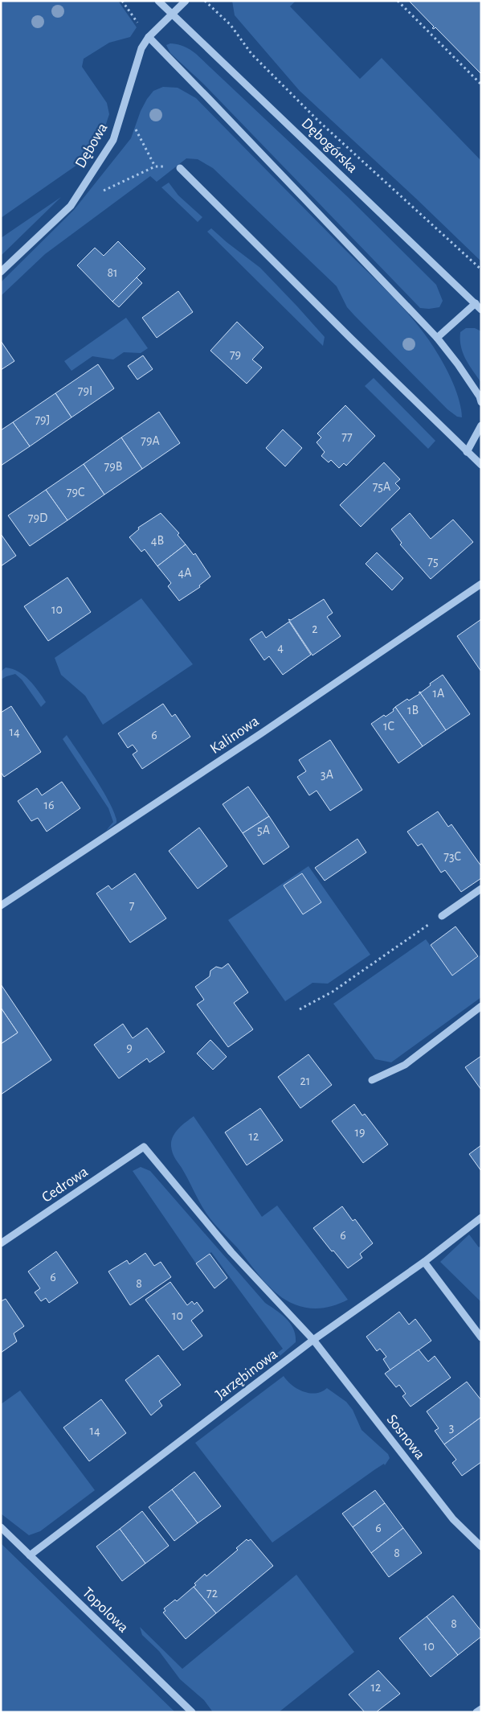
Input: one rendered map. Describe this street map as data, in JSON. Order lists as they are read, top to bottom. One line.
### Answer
{"streets":{"street":["Dębowa","Dębogórska","Kalinowa","Cedrowa","Jarzębinowa","Sosnowa","Topolowa"]},"crossings":[["Dębowa","Dębogórska"],["Cedrowa","Sosnowa"],["Jarzębinowa","Sosnowa"],["Jarzębinowa","Topolowa"]],"house_numbers":["81","79","79I","79J","77","79A","79B","75A","79C","79D","4B","75","4A","10","2","4","1A","1B","1C","14","6","3A","16","5A","73C","7","9","21","19","12","6","6","8","10","3","14","6","8","72","8","10","12"]}
